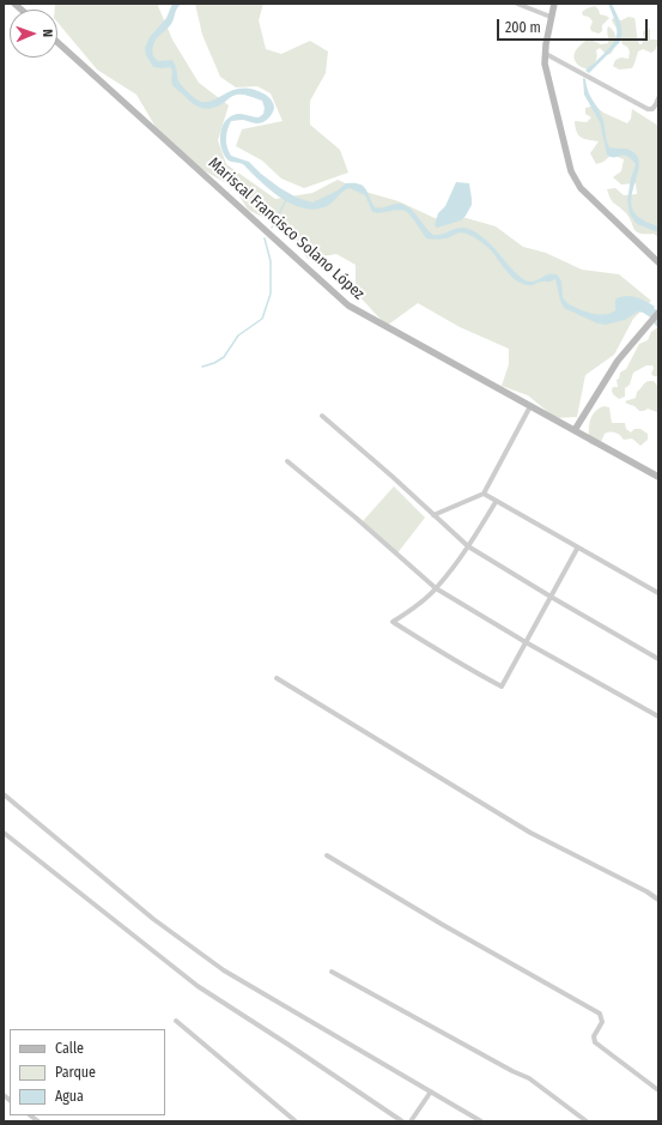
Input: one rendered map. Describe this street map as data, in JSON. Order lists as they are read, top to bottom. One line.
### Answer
{"streets":{"main road":["Mariscal Francisco Solano López"]},"legend":["Calle","Parque","Agua"],"scale_bar":"200 m","north":"right"}
